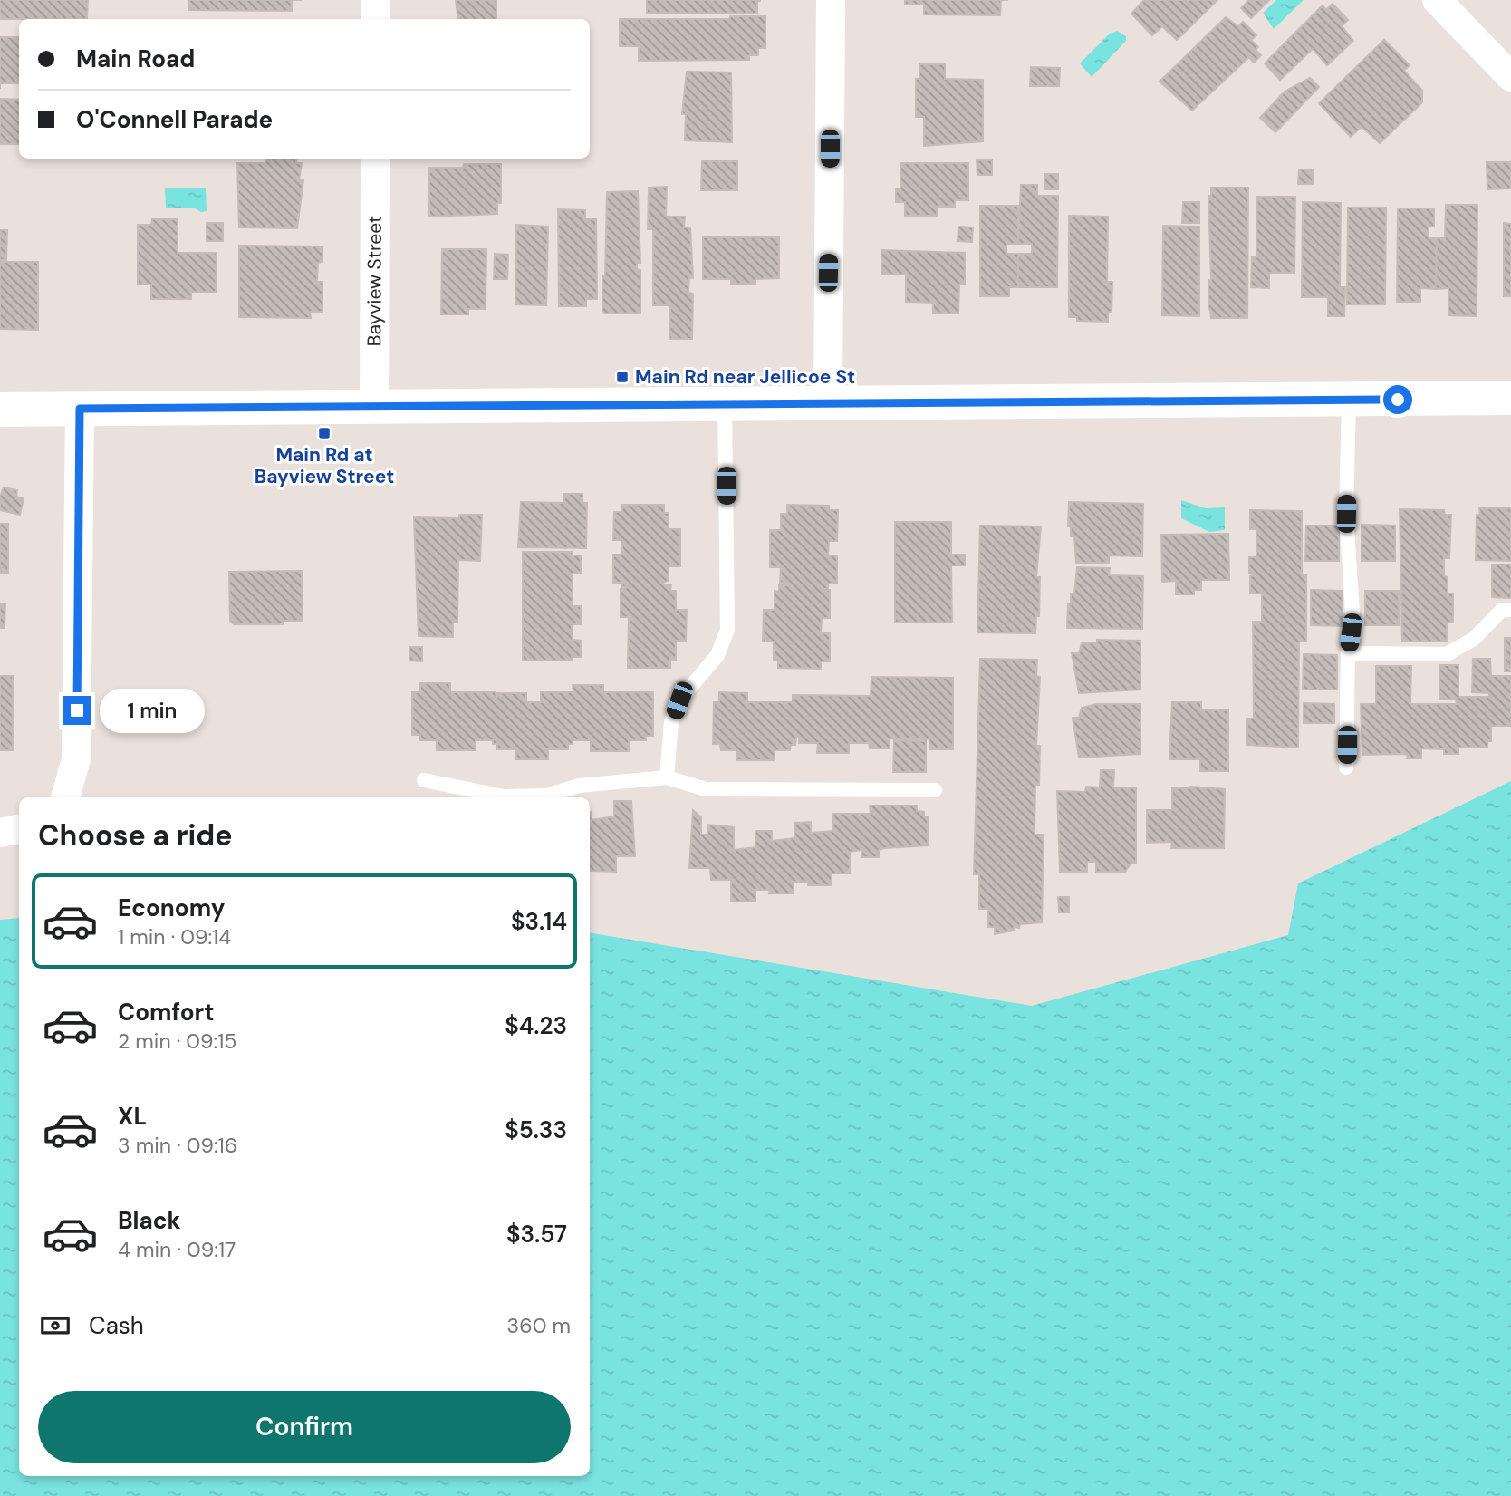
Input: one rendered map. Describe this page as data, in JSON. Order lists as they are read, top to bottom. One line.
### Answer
{"streets":{"street":["Bayview Street"]},"places":{"transit":["Main Rd near Jellicoe St","Main Rd at Bayview Street"]},"page":{"banner":["Main Road","O'Connell Parade"],"bubble":"1 min","heading":"Choose a ride","list":[{"name":"Economy","note":"1 min · 09:14","value":"$3.14"},{"name":"Comfort","note":"2 min · 09:15","value":"$4.23"},{"name":"XL","note":"3 min · 09:16","value":"$5.33"},{"name":"Black","note":"4 min · 09:17","value":"$3.57"}],"pay":["Cash","360 m"],"buttons":"Confirm"}}
